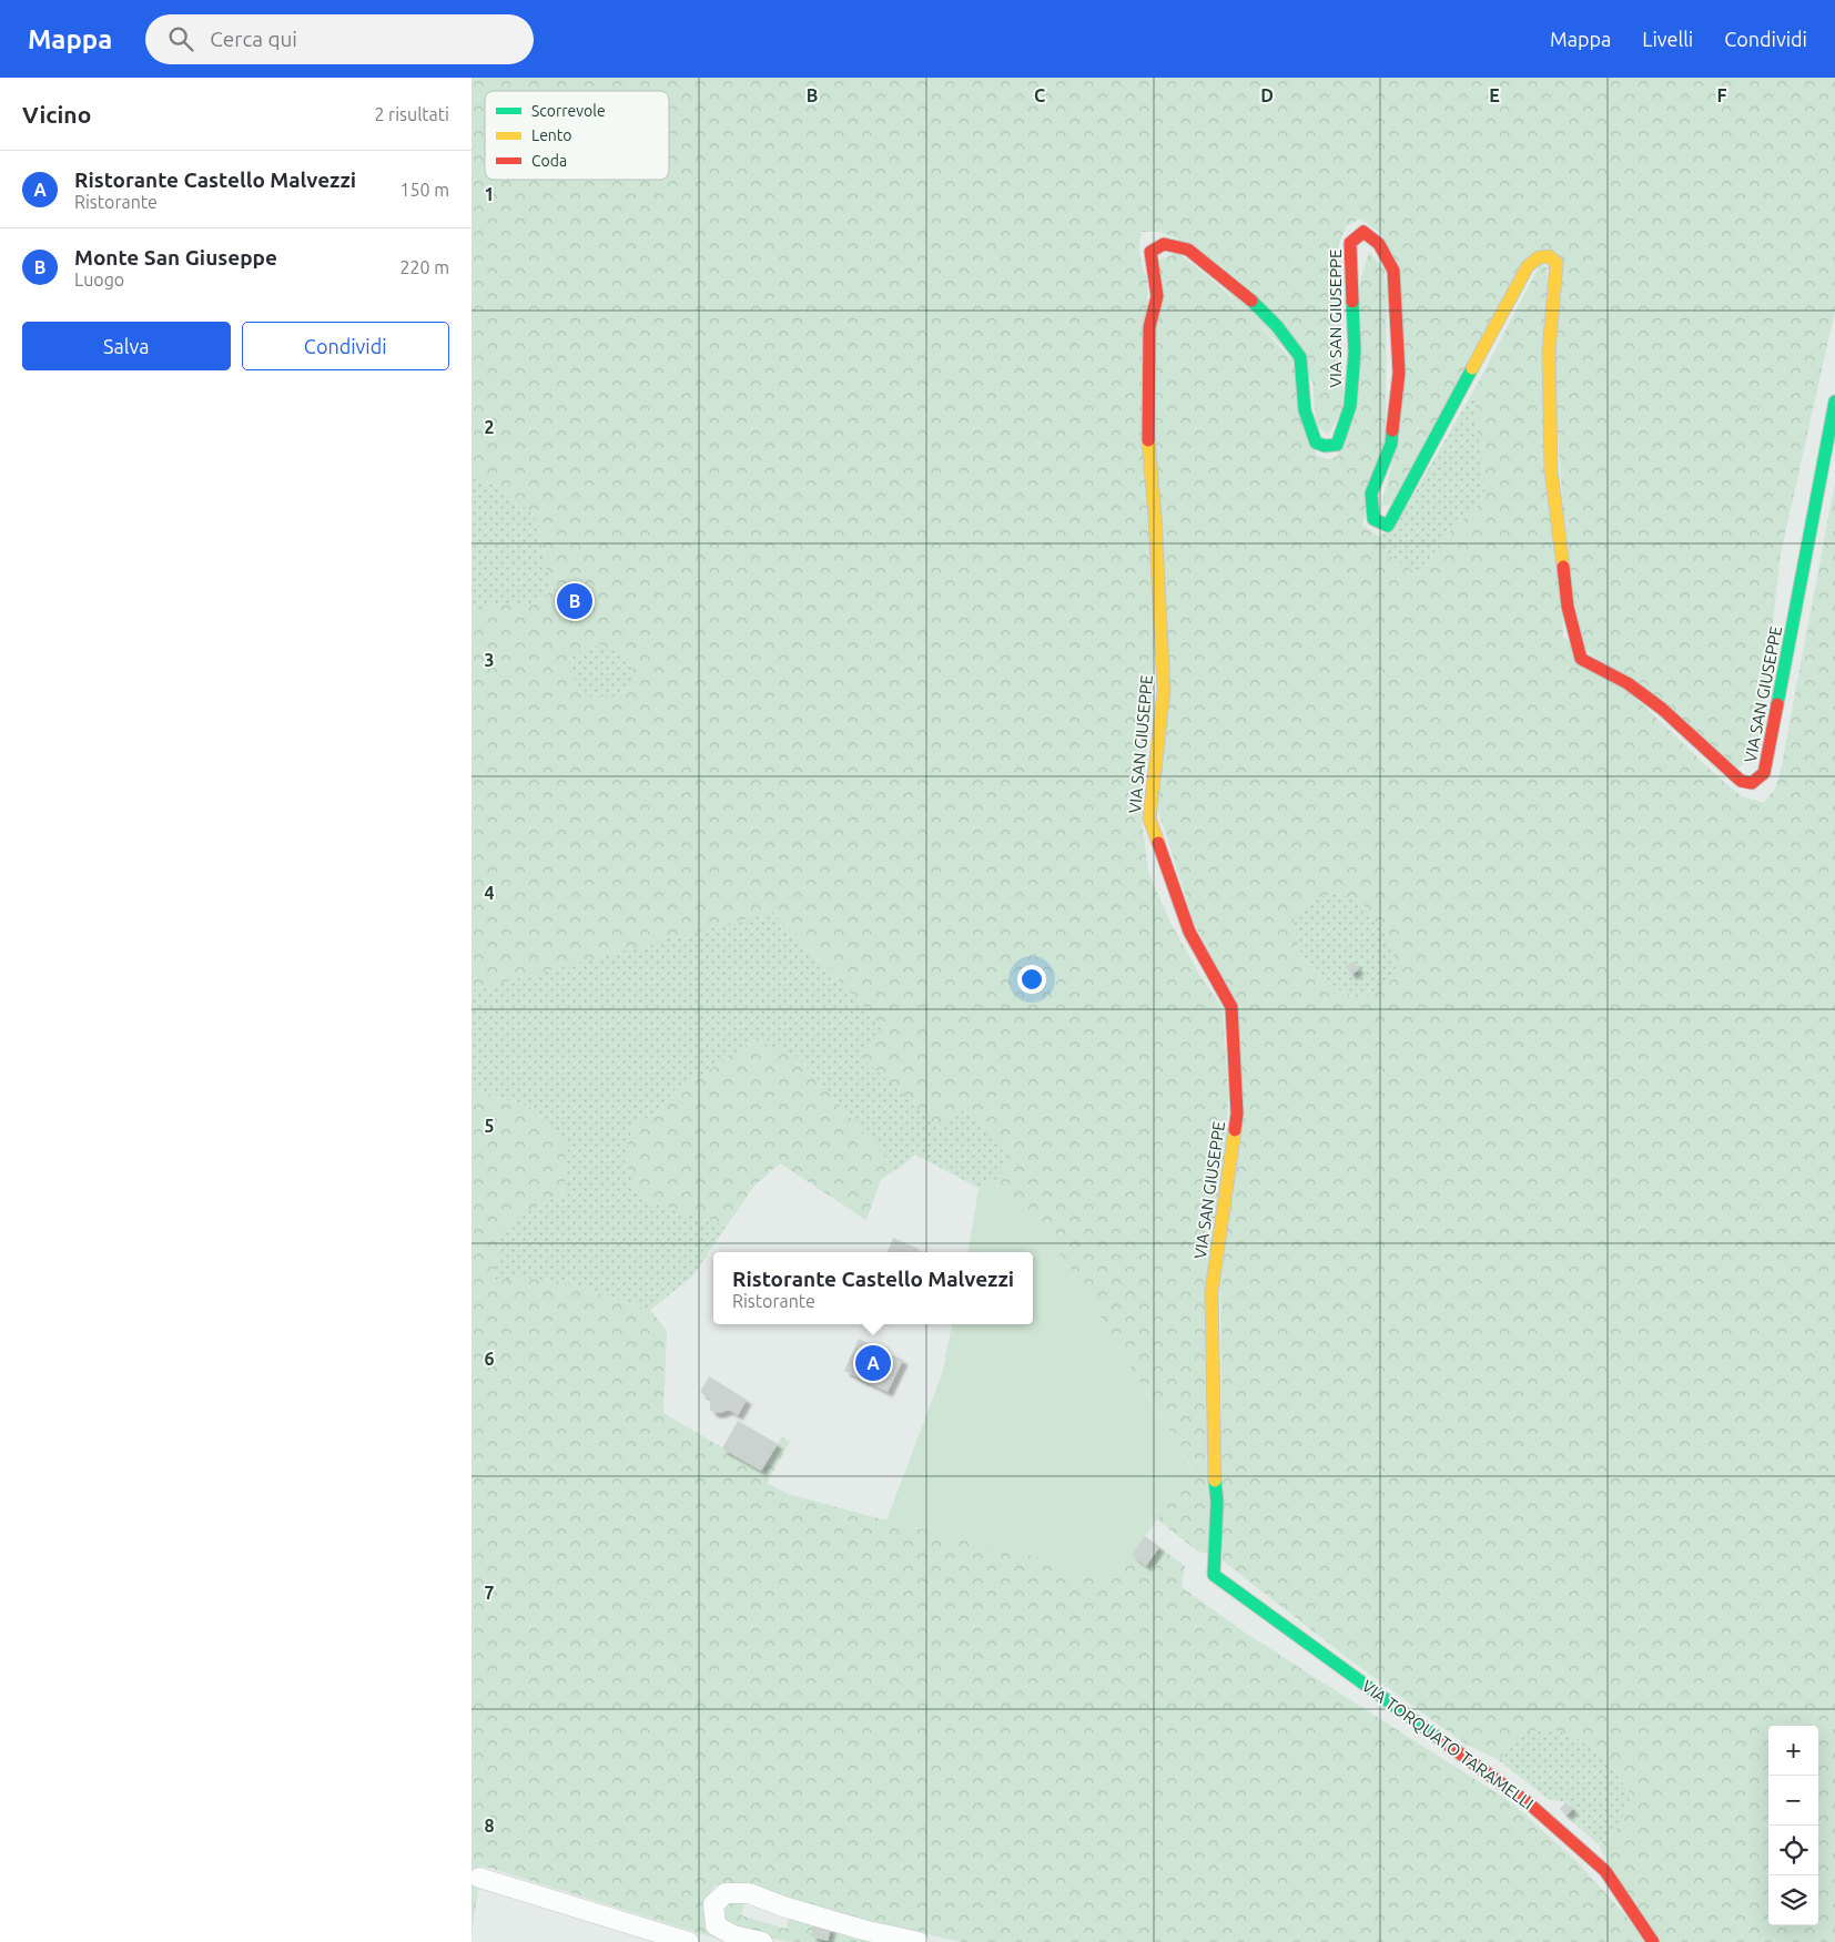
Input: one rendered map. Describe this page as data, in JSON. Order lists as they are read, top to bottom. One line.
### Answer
{"streets":{"street":["VIA SAN GIUSEPPE","VIA TORQUATO TARAMELLI"]},"crossings":[["VIA SAN GIUSEPPE","VIA TORQUATO TARAMELLI"]],"legend":["Scorrevole","Lento","Coda"],"page":{"header":"Mappa","search":"Cerca qui","nav":["Mappa","Livelli","Condividi"],"heading":["Vicino","2 risultati"],"list":[{"mark":"A","name":"Ristorante Castello Malvezzi","note":"Ristorante","value":"150 m"},{"mark":"B","name":"Monte San Giuseppe","note":"Luogo","value":"220 m"}],"buttons":["Salva","Condividi"],"pins":["B","A"],"popup":["Ristorante Castello Malvezzi","Ristorante"],"map_buttons":["+","−"]},"grid":{"columns":["B","C","D","E","F"],"rows":["1","2","3","4","5","6","7","8"]}}
